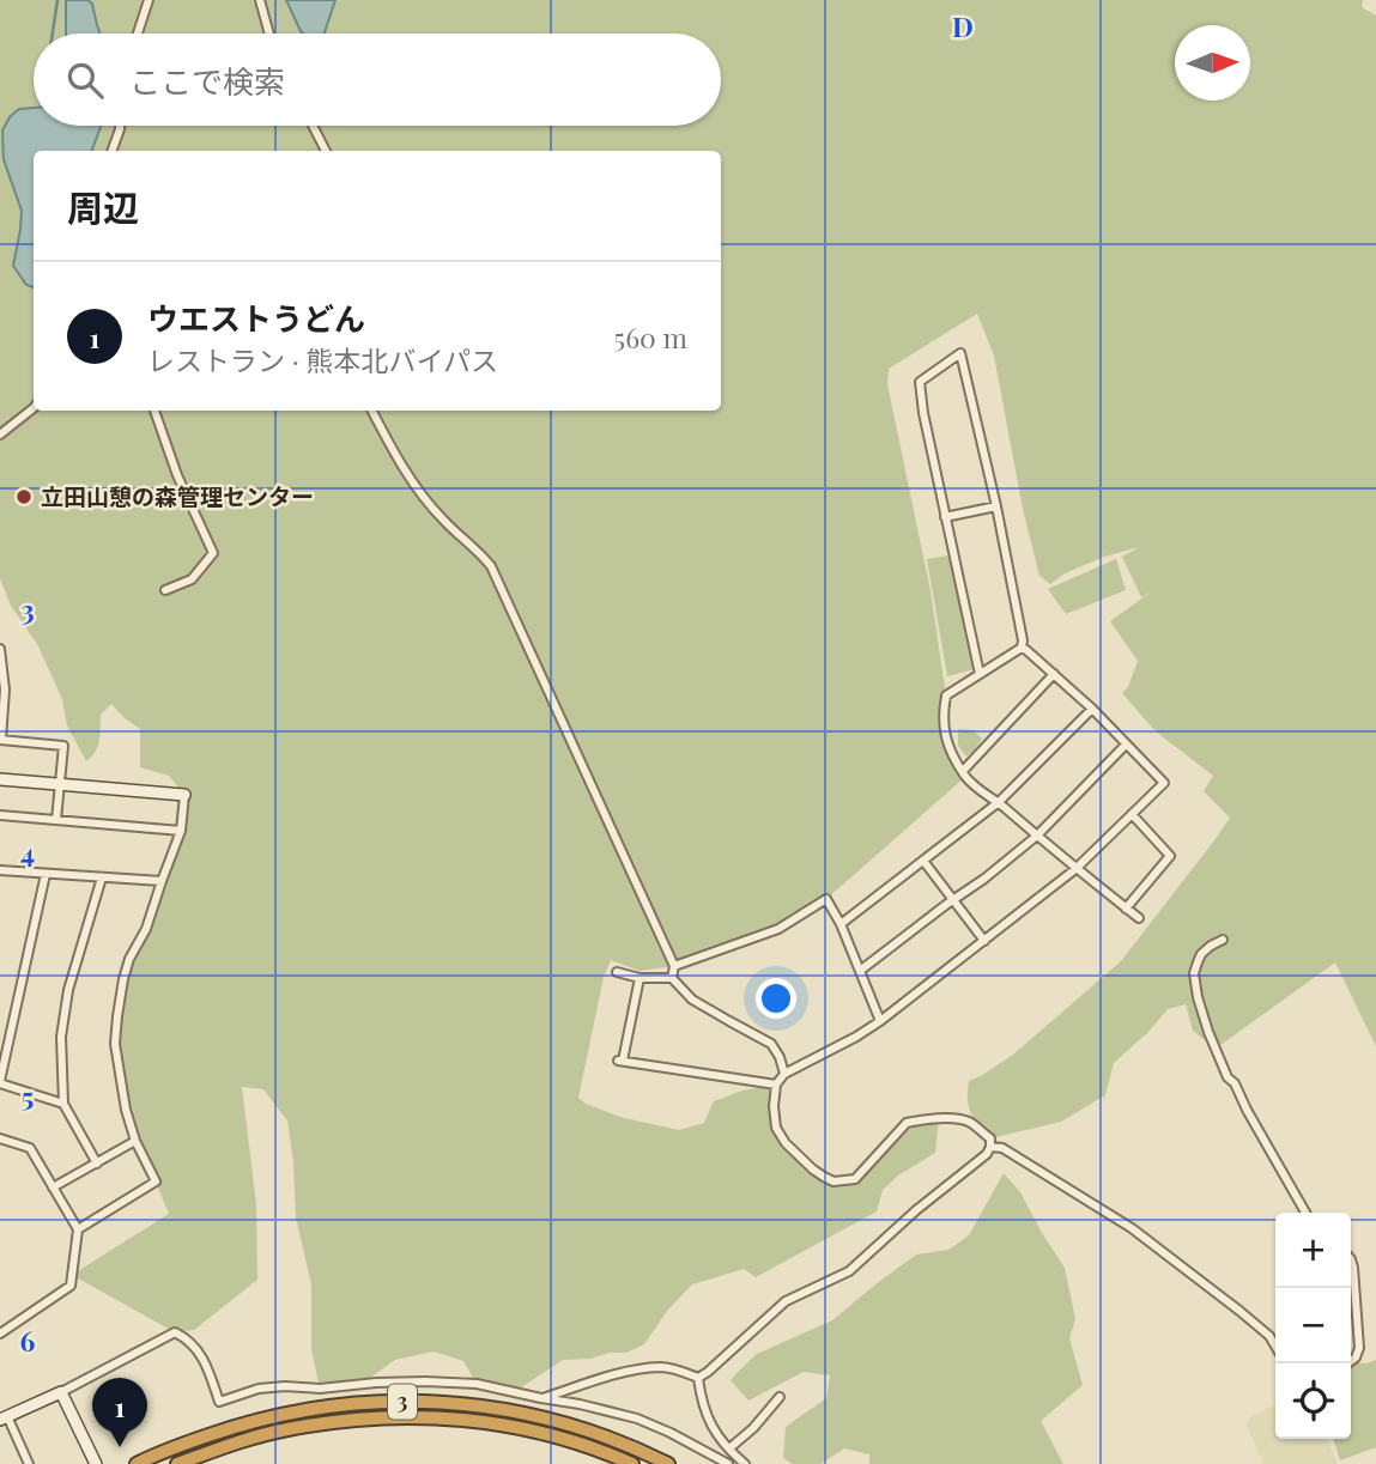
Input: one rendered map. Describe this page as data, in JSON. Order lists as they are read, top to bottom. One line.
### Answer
{"streets":{"highway":["3"]},"places":["立田山憩の森管理センター"],"north":"right","page":{"search":"ここで検索","heading":"周辺","list":[{"mark":"1","name":"ウエストうどん","note":"レストラン · 熊本北バイパス","value":"560 m"}],"map_buttons":["+","−"],"pins":"1"},"grid":{"columns":["D"],"rows":["3","4","5","6"]}}
